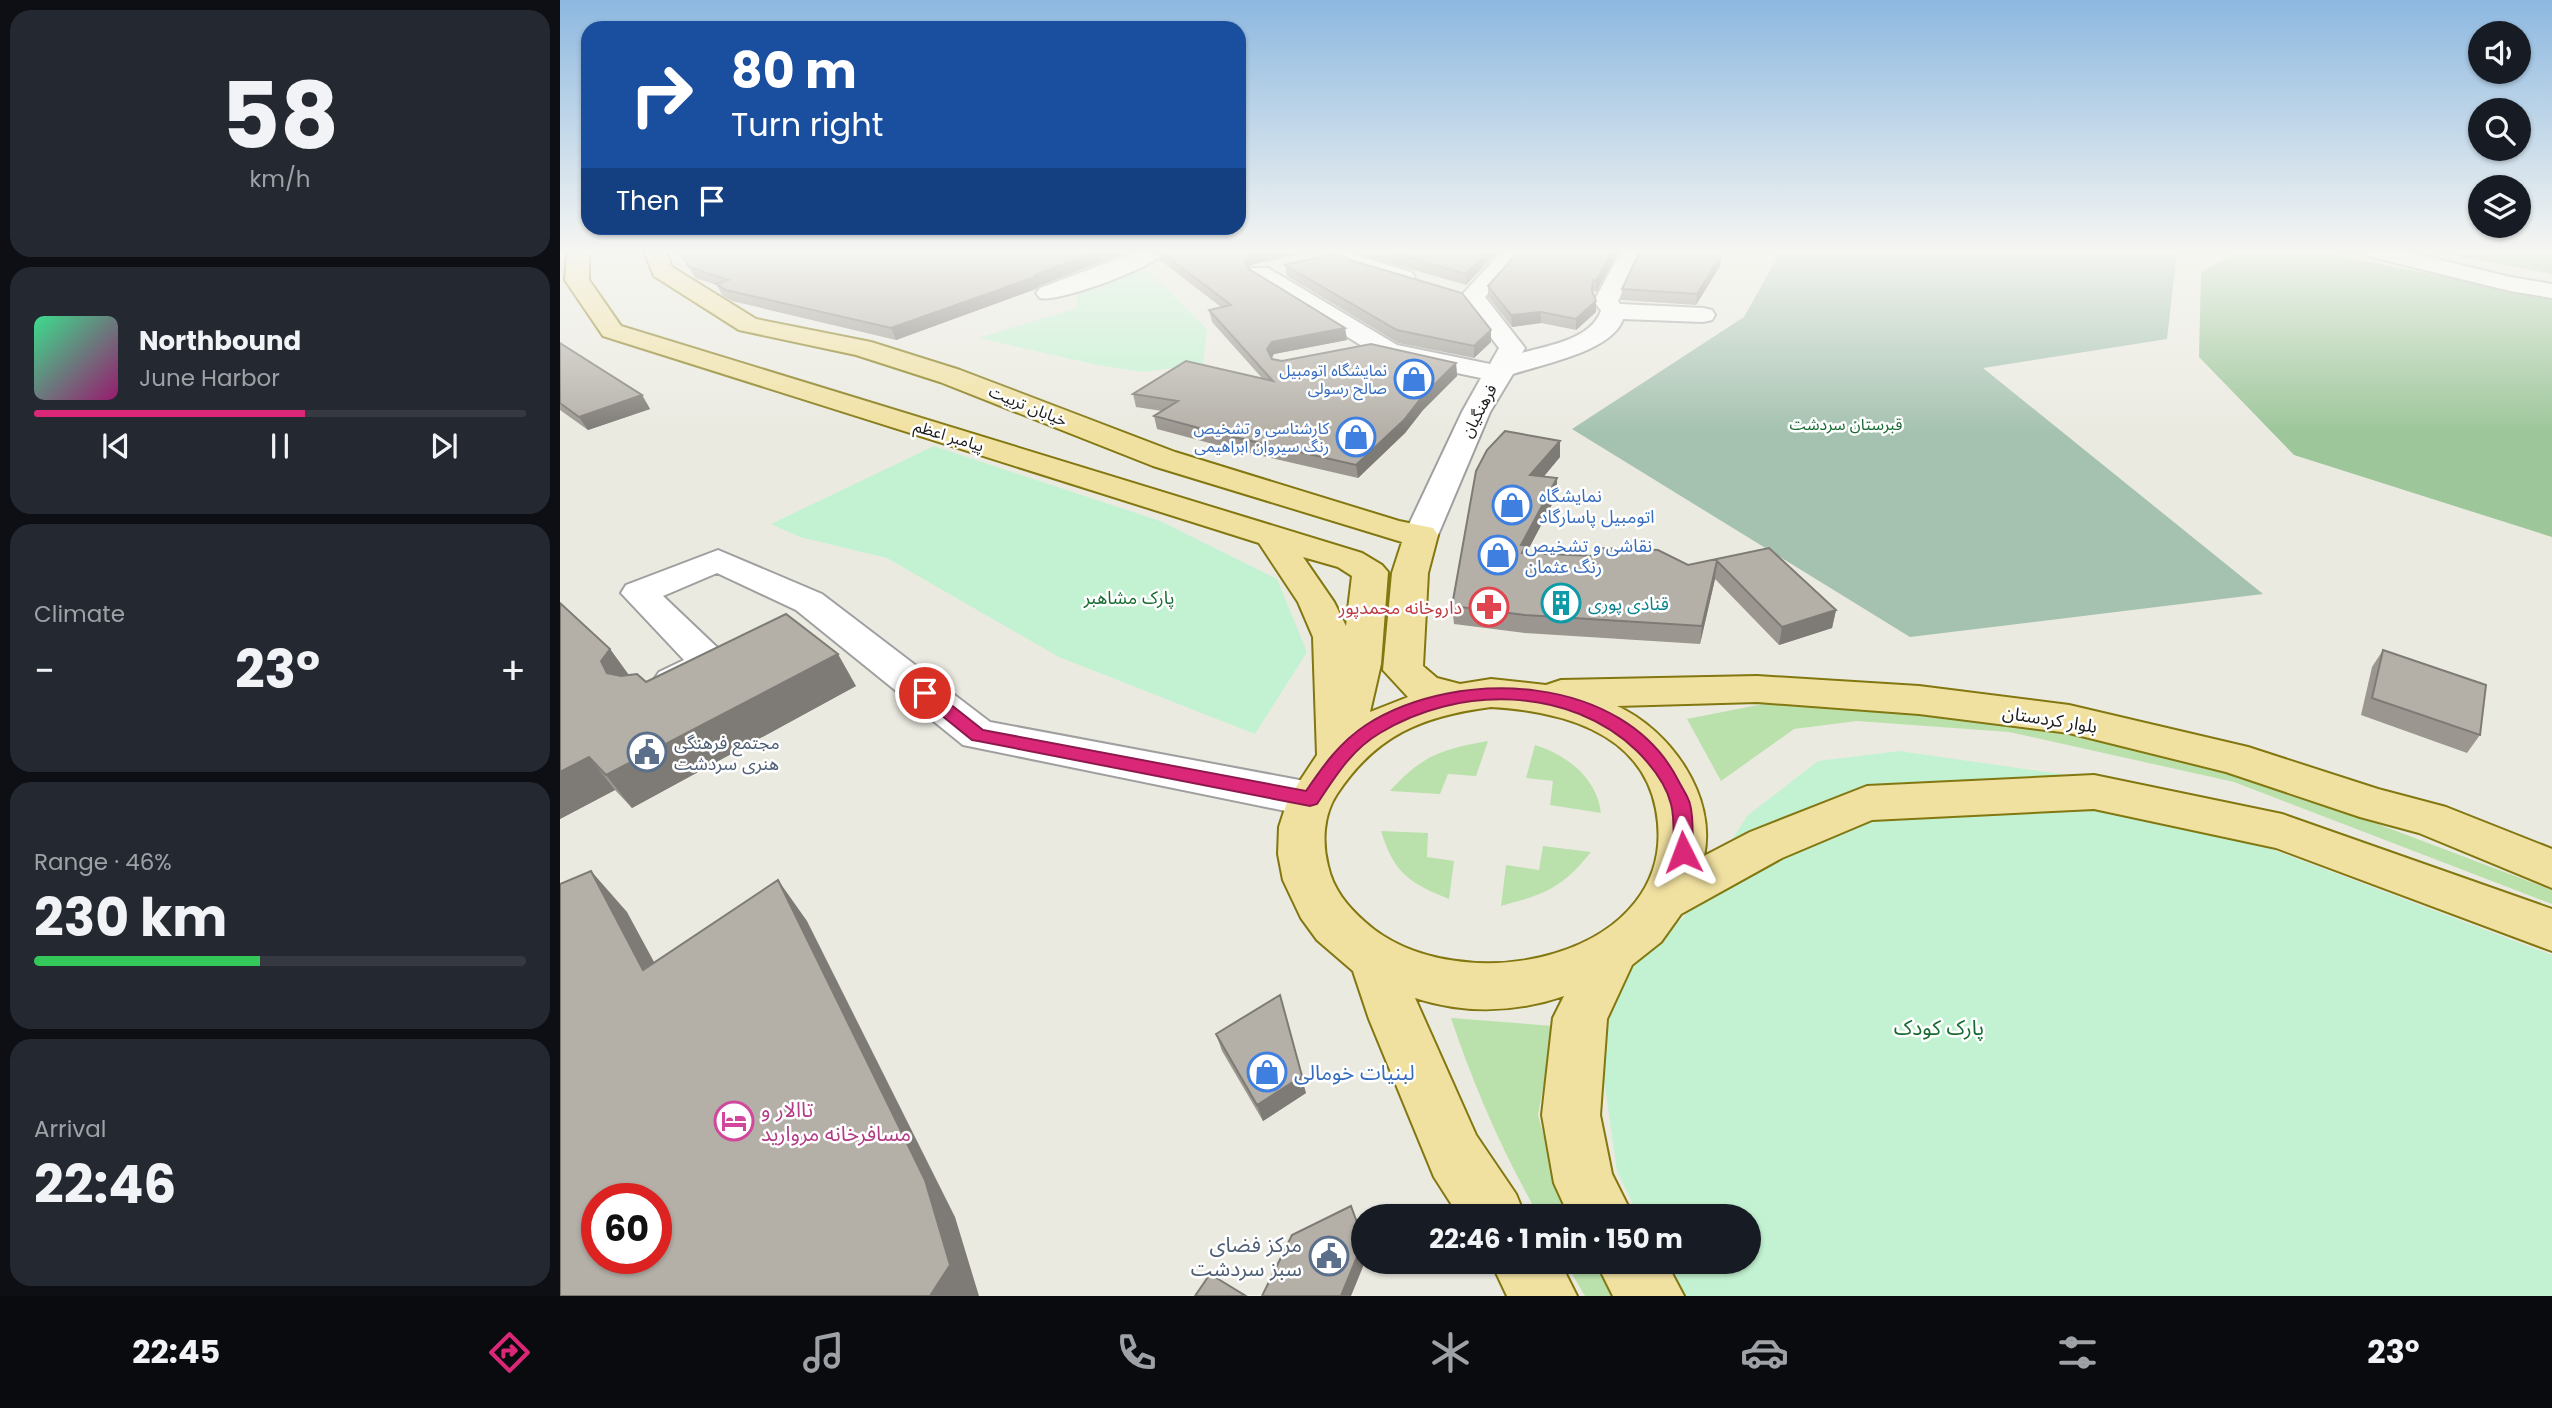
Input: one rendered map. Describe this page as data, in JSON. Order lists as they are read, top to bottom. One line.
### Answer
{"streets":{"main road":["خیابان تربیت","پیامبر اعظم","بلوار کردستان"],"street":["فرهنگیان"]},"crossings":[["خیابان تربیت","فرهنگیان"]],"parks":["قبرستان سردشت","پارک مشاهبر","پارک کودک"],"places":{"shop":["نمایشگاه اتومبیل صالح رسولی","کارشناسی و تشخیص رنگ سیروان ابراهیمی","نمایشگاه اتومبیل پاسارگاد","نقاشی و تشخیص رنگ عثمان","لبنیات خومالی"],"building":["قنادی پوری"],"pharmacy":["داروخانه محمدپور"],"public building":["مجتمع فرهنگی هنری سردشت","مرکز فضای سبز سردشت"],"hotel":["تاالار و مسافرخانه مروارید"]},"page":{"tile":[["58","km/h"],"Climate",["Range · 46%","230 km"],["Arrival","22:46"]],"turn":["80 m","Turn right"],"then":"Then","song":["Northbound","June Harbor"],"heat":["−","23°","+"],"limit":"60","trip":"22:46 · 1 min · 150 m","tabs":["22:45","23°"]}}
